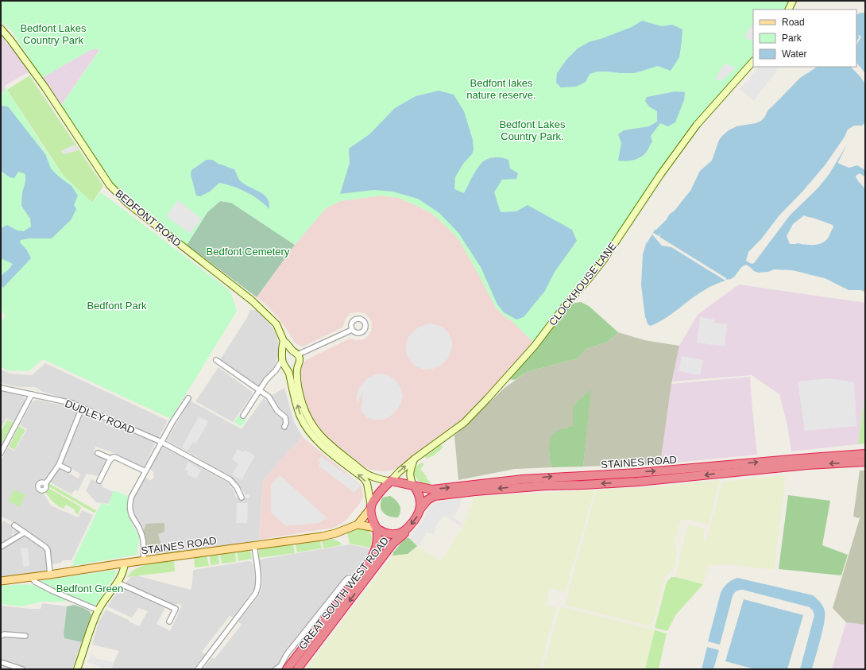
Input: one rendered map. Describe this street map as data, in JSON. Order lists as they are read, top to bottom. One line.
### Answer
{"streets":{"highway":["STAINES ROAD","GREAT SOUTH WEST ROAD"],"street":["BEDFONT ROAD","CLOCKHOUSE LANE","DUDLEY ROAD"]},"crossings":[["CLOCKHOUSE LANE","STAINES ROAD"],["CLOCKHOUSE LANE","GREAT SOUTH WEST ROAD"],["STAINES ROAD","GREAT SOUTH WEST ROAD"]],"parks":["Bedfont Lakes Country Park","Bedfont lakes nature reserve.","Bedfont Lakes Country Park.","Bedfont Cemetery","Bedfont Park","Bedfont Green"],"legend":["Road","Park","Water"]}
